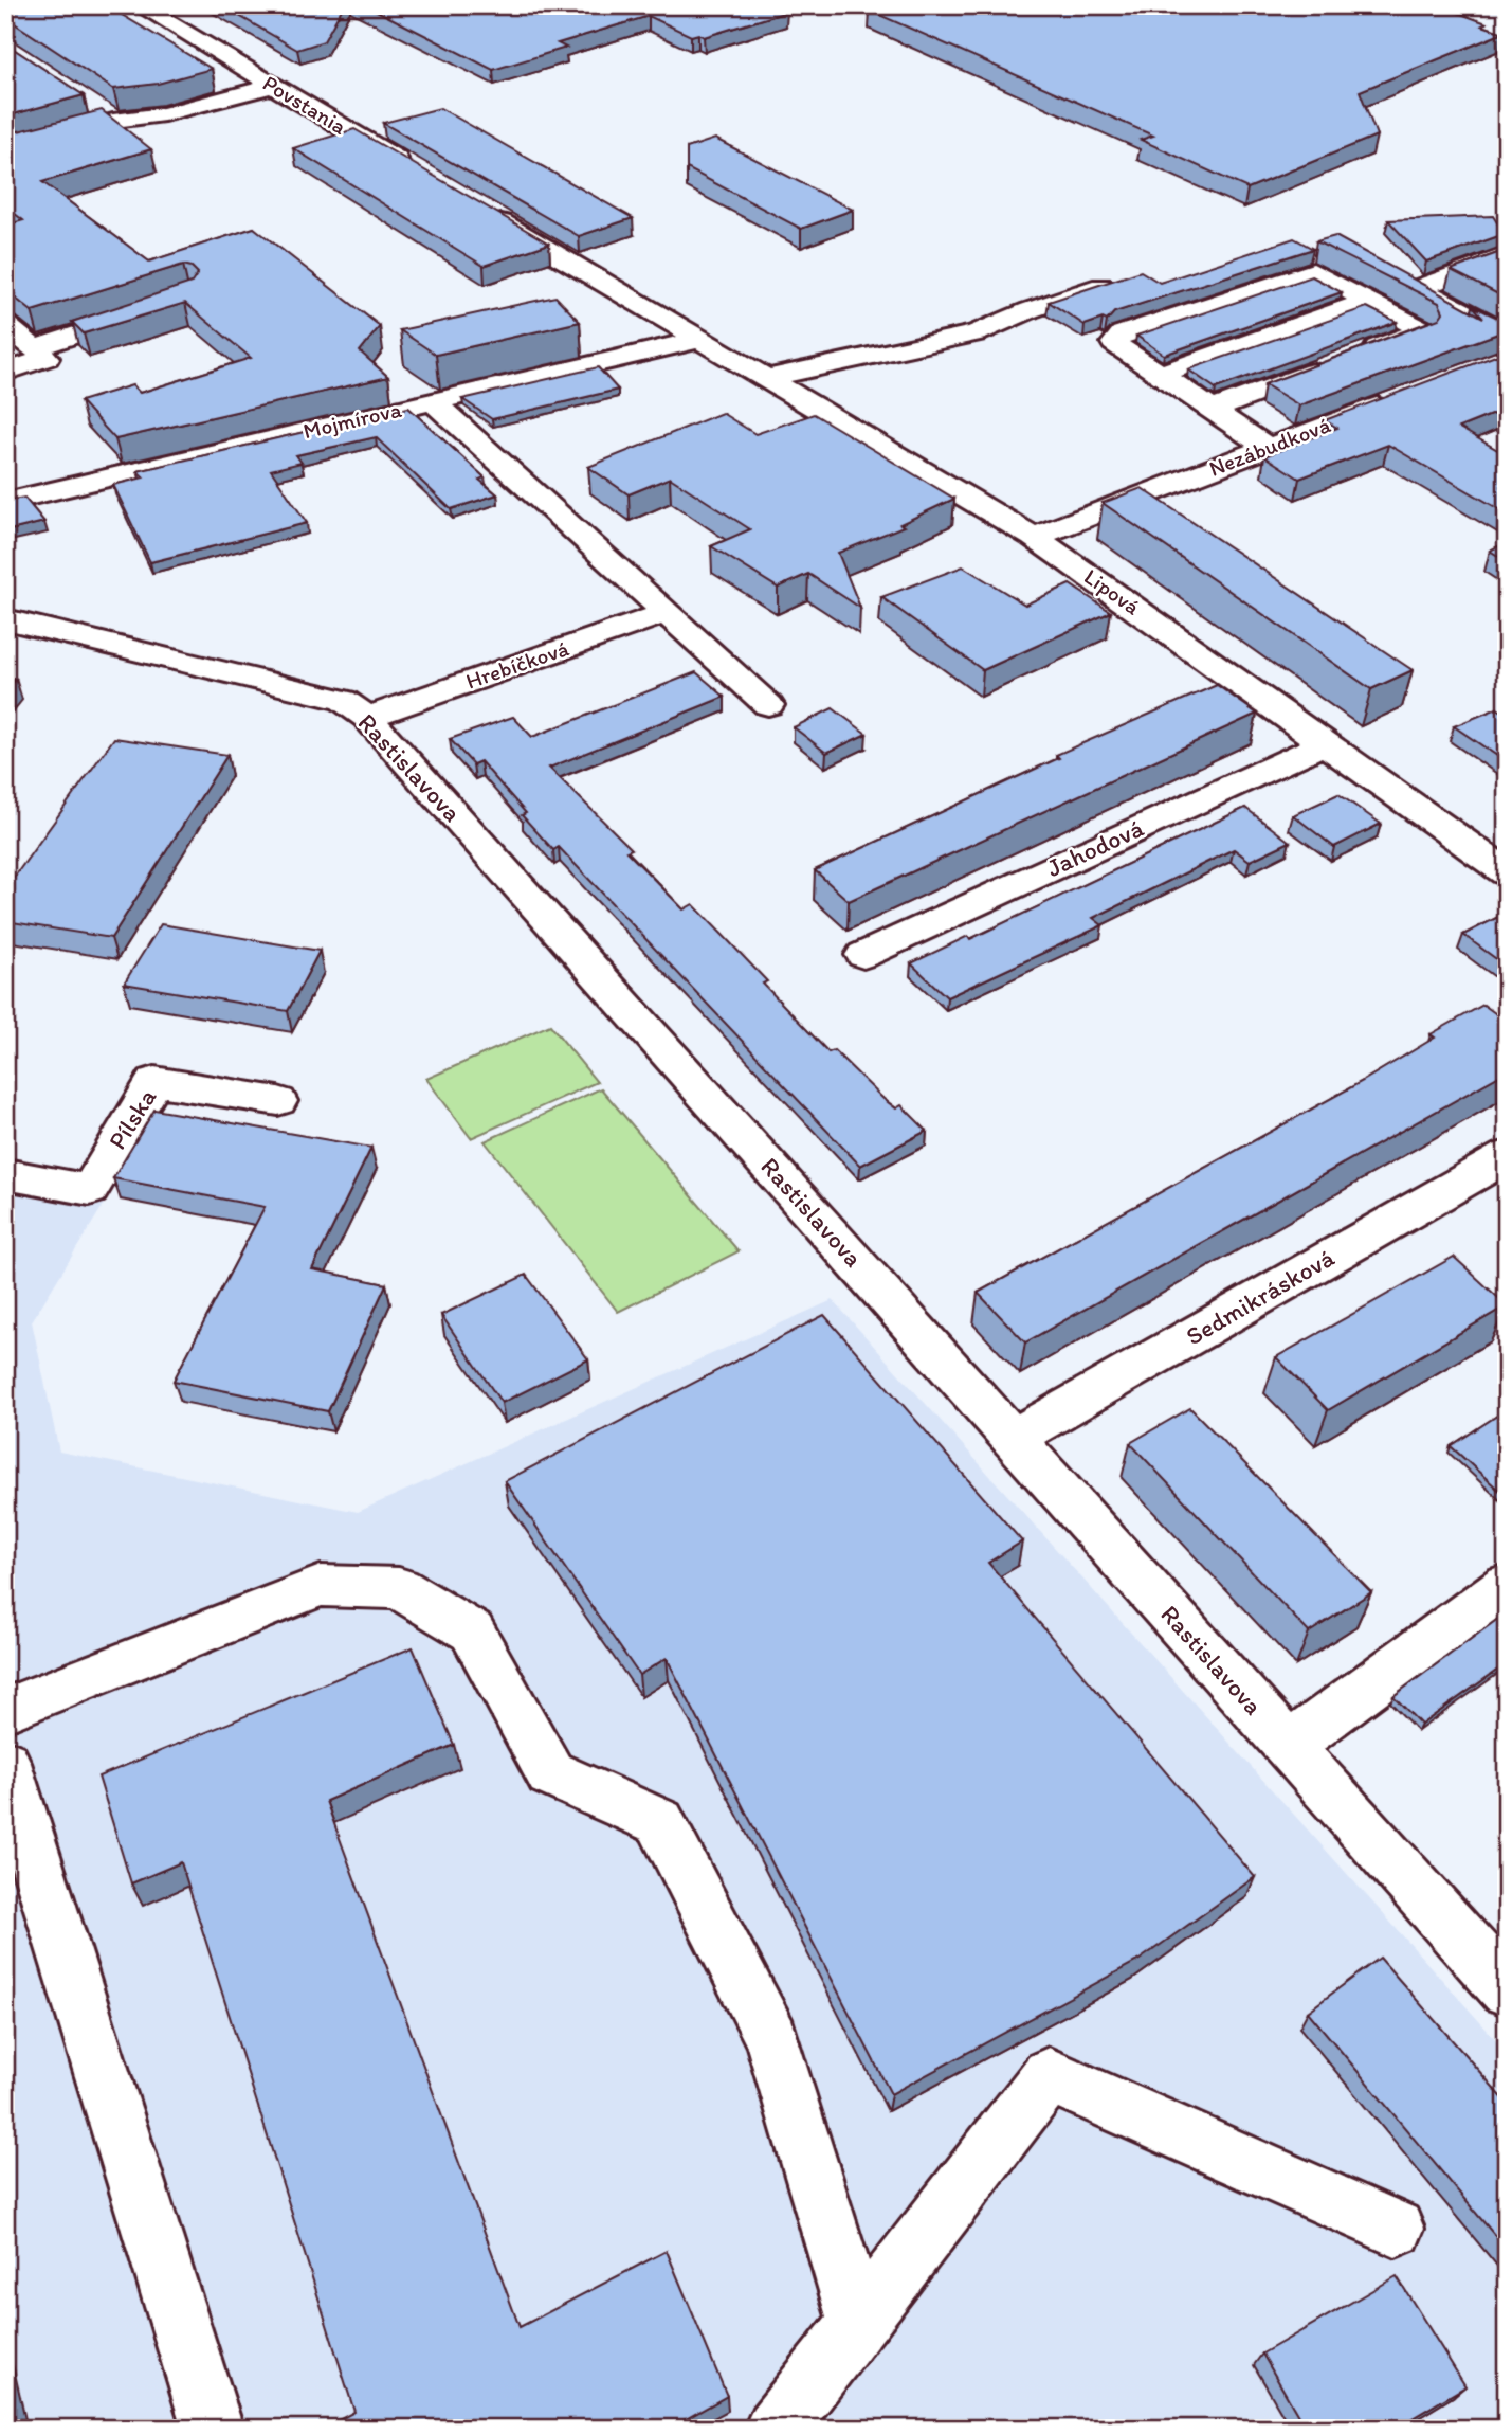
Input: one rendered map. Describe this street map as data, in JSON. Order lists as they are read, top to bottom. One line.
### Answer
{"streets":{"street":["Povstania","Mojmírova","Nezábudková","Lipová","Hrebíčková","Rastislavova","Jahodová","Pílska","Sedmikrásková"]},"crossings":[["Mojmírova","Lipová"],["Nezábudková","Lipová"],["Lipová","Jahodová"],["Hrebíčková","Rastislavova"],["Rastislavova","Sedmikrásková"]]}
